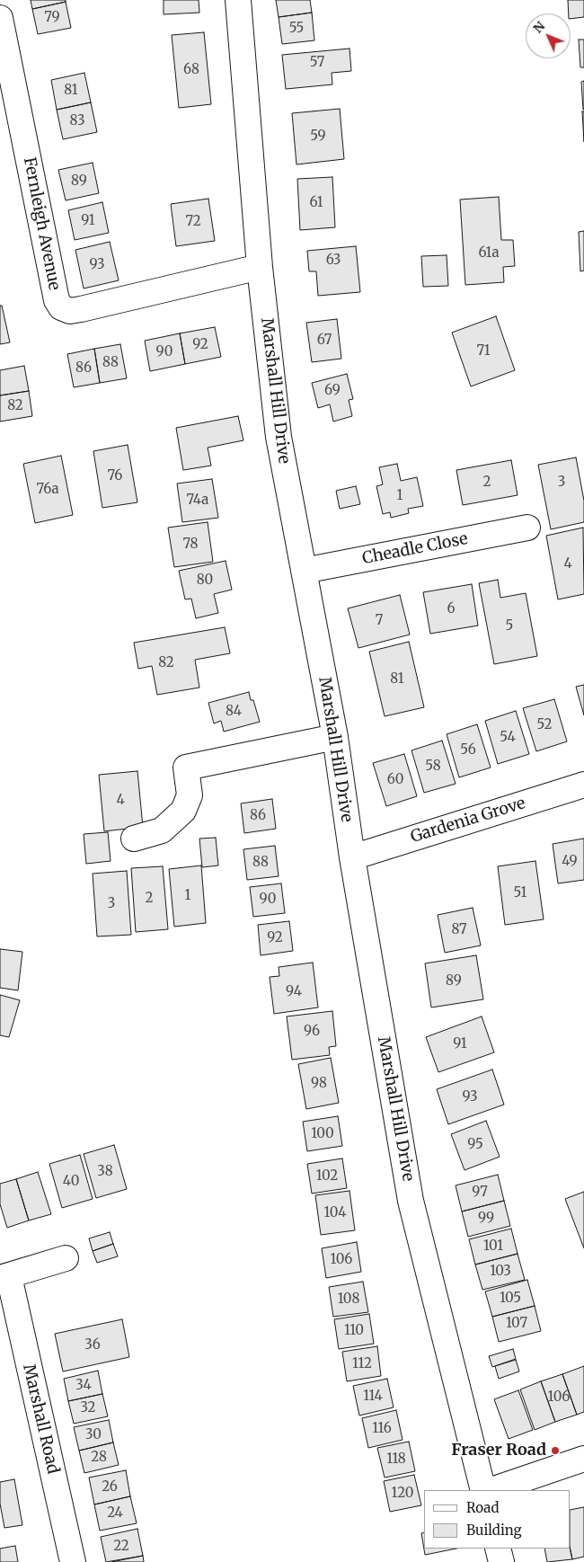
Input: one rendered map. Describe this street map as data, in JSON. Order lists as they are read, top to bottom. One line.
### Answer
{"streets":{"street":["Fernleigh Avenue","Marshall Hill Drive","Cheadle Close","Gardenia Grove","Marshall Road"]},"crossings":[["Fernleigh Avenue","Marshall Hill Drive"],["Marshall Hill Drive","Cheadle Close"],["Marshall Hill Drive","Gardenia Grove"]],"places":["Fraser Road"],"house_numbers":["79","55","57","68","81","83","59","89","61","91","72","61a","63","93","67","92","71","90","88","86","69","82","76","2","3","76a","1","74a","78","4","80","6","7","5","82","81","84","52","54","56","58","60","4","86","49","88","51","1","2","90","3","87","92","89","94","96","91","98","93","100","95","38","102","40","97","104","99","101","106","103","105","108","107","110","36","112","34","114","106","32","116","30","28","118","26","120","24","22"],"legend":["Road","Building"],"north":"top left"}
